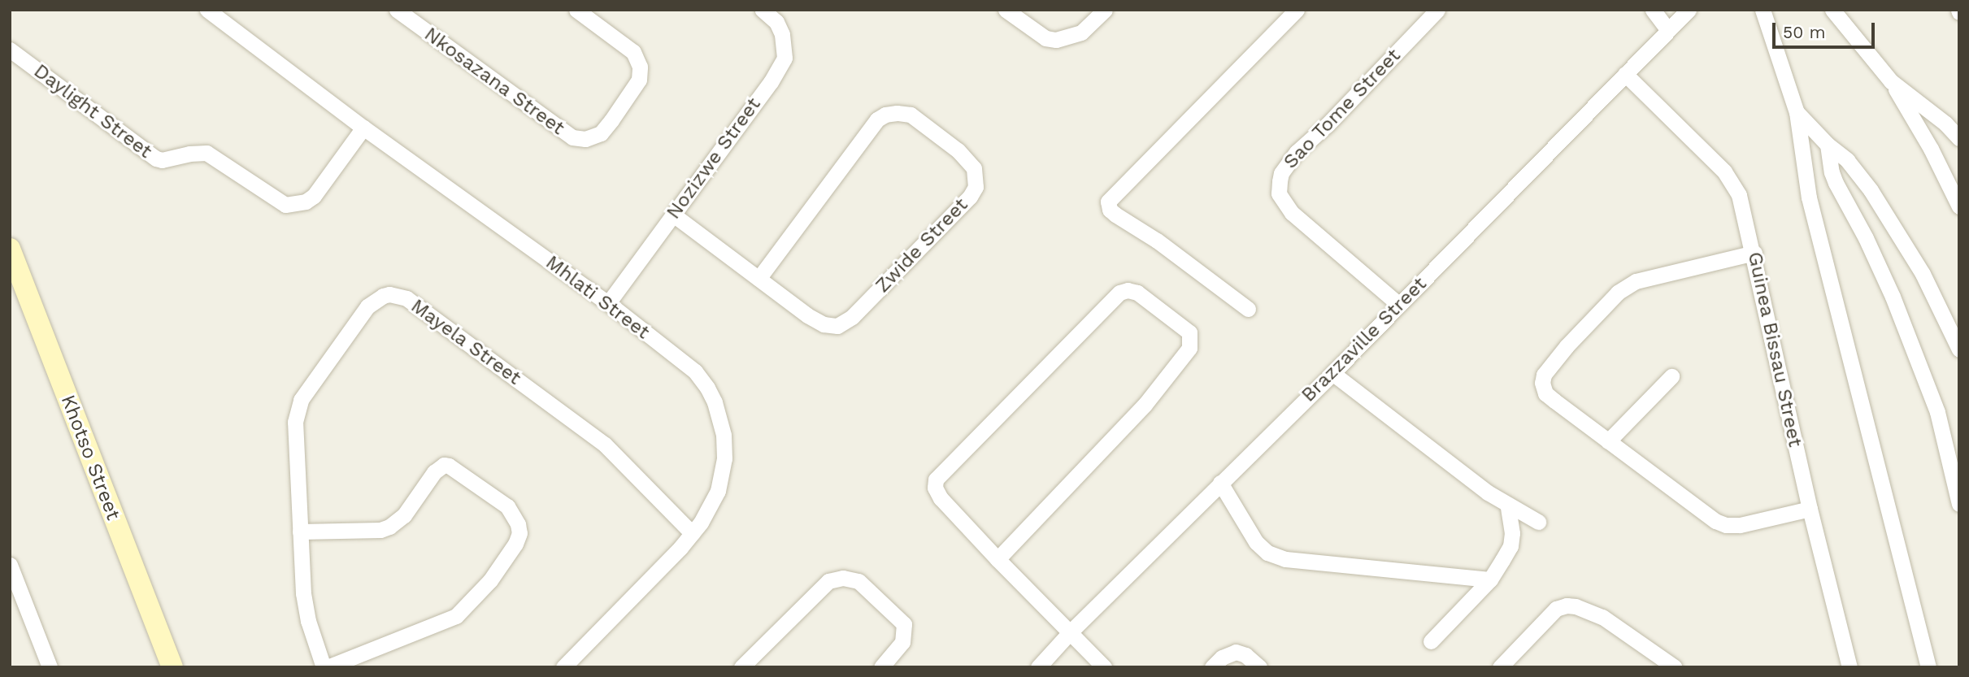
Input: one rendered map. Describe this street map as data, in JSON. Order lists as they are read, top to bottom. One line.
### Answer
{"streets":{"street":["Nkosazana Street","Sao Tome Street","Daylight Street","Nozizwe Street","Zwide Street","Mhlati Street","Brazzaville Street","Mayela Street","Guinea Bissau Street","Khotso Street"]},"crossings":[["Sao Tome Street","Brazzaville Street"],["Daylight Street","Mhlati Street"],["Nozizwe Street","Zwide Street"],["Nozizwe Street","Mhlati Street"],["Mhlati Street","Mayela Street"],["Brazzaville Street","Guinea Bissau Street"]],"scale_bar":"50 m"}
